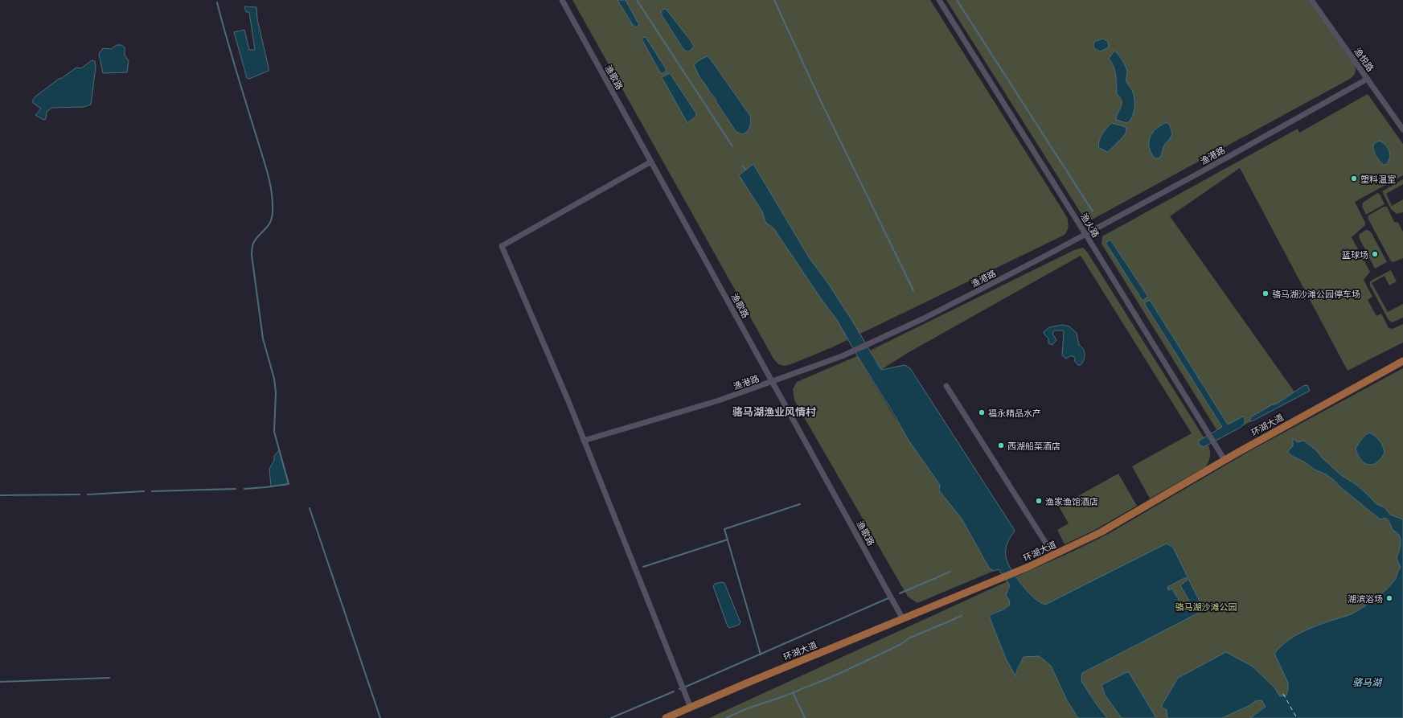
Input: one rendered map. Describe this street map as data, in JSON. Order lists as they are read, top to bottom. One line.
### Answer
{"streets":{"main road":["环湖大道"],"street":["渔悦路","渔歌路","渔港路","渔火路"]},"crossings":[["渔悦路","渔港路"],["渔歌路","渔港路"],["渔歌路","环湖大道"],["渔港路","渔火路"],["渔火路","环湖大道"]],"districts":["骆马湖渔业风情村"],"water":["骆马湖"],"parks":["骆马湖沙滩公园"],"places":["塑料温室","篮球场","骆马湖沙滩公园停车场","福永精品水产","西湖船菜酒店","渔家渔馆酒店","湖滨浴场"]}
